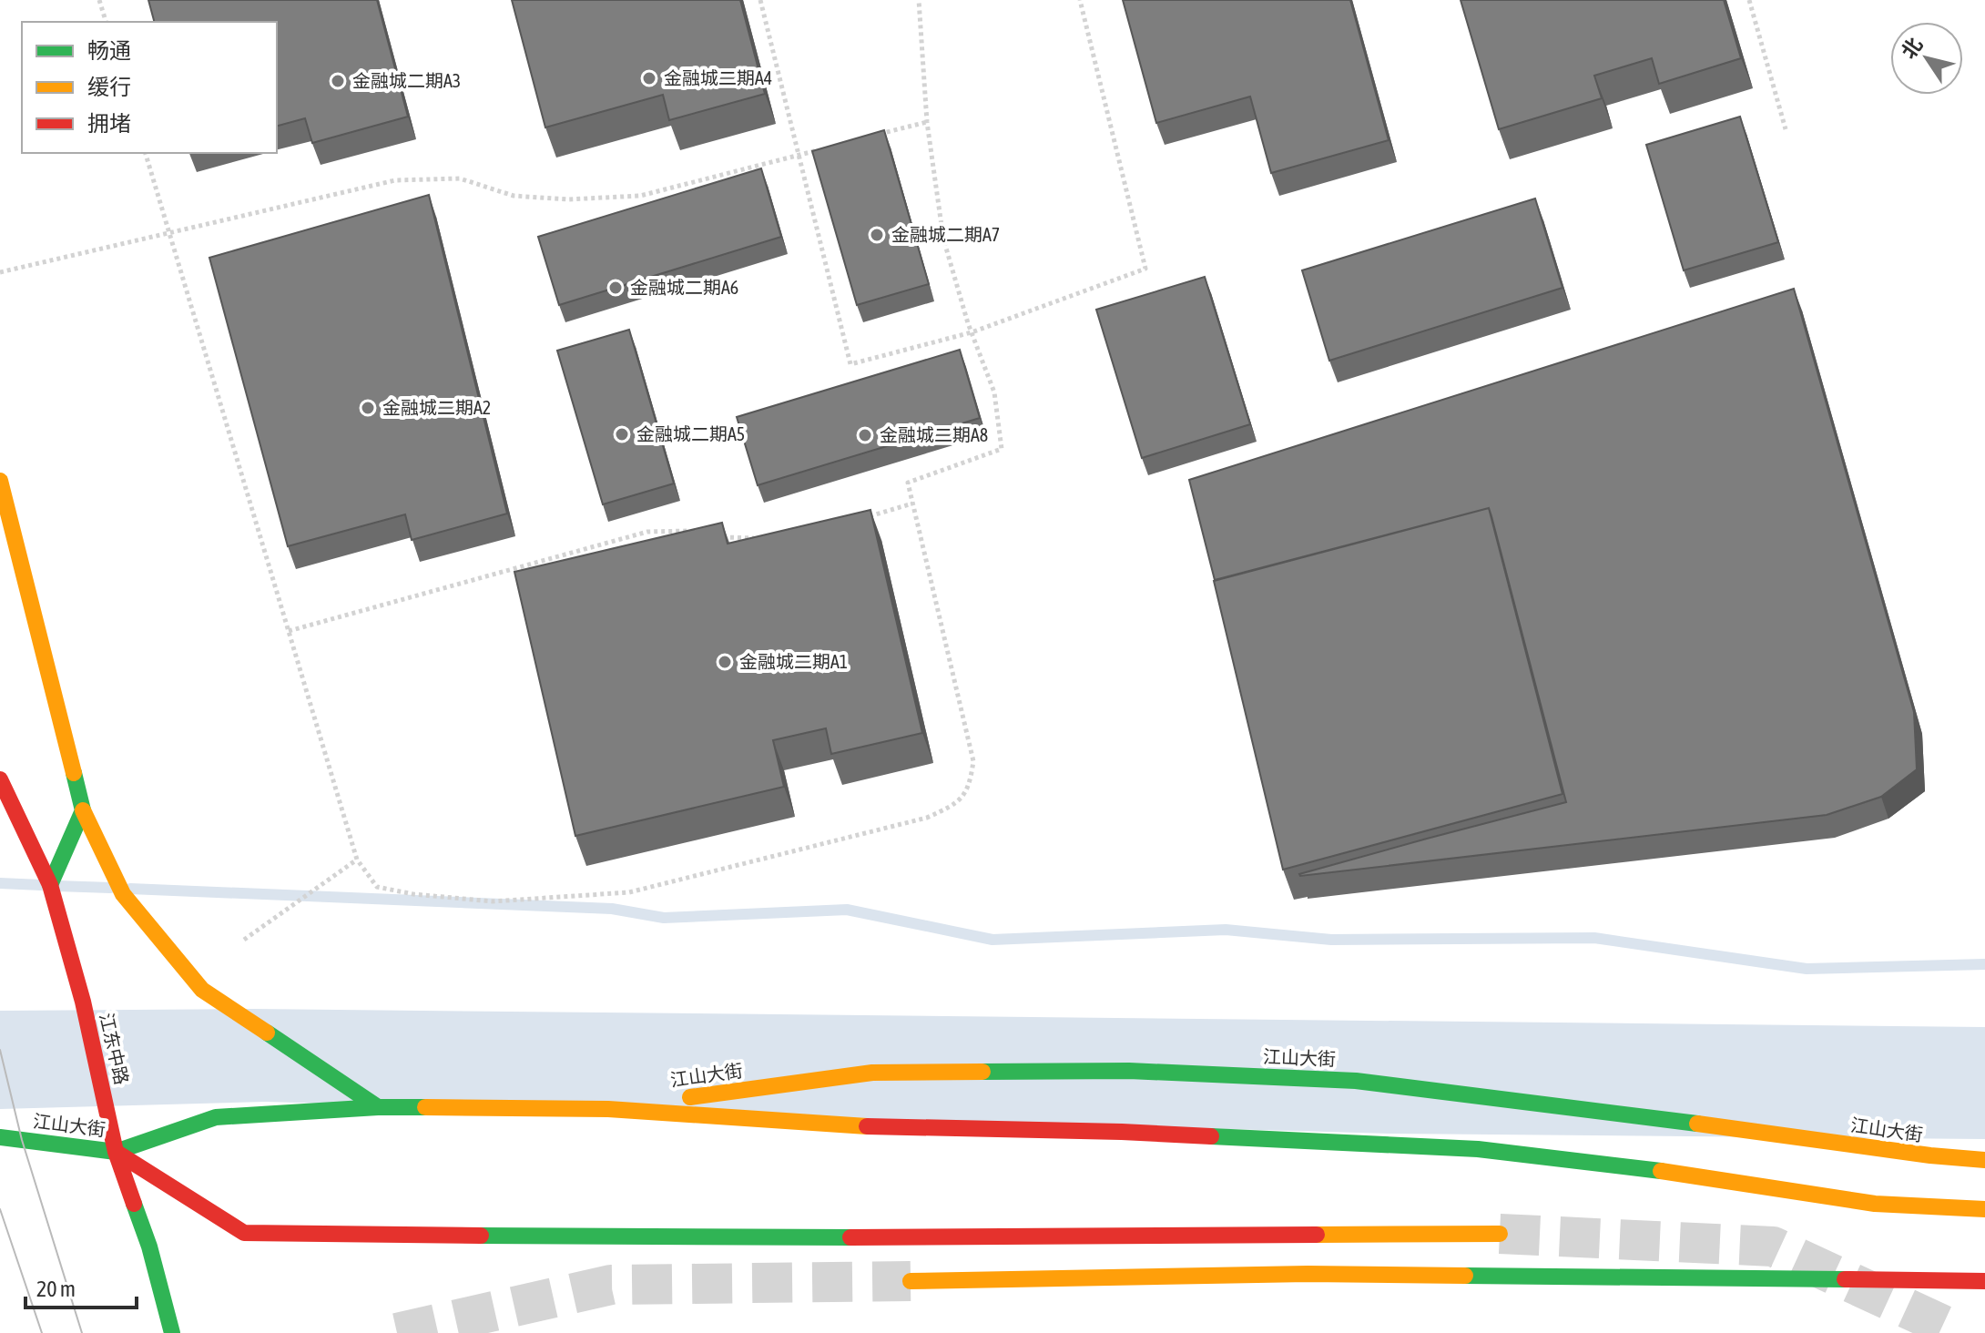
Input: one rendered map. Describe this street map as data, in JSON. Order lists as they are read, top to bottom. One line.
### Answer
{"streets":{"main road":["江东中路","江山大街"]},"crossings":[["江东中路","江山大街"]],"places":["金融城二期A4","金融城二期A3","金融城二期A7","金融城二期A6","金融城二期A2","金融城二期A5","金融城二期A8","金融城二期A1"],"legend":["畅通","缓行","拥堵"],"scale_bar":"20 m","north":"top left"}
